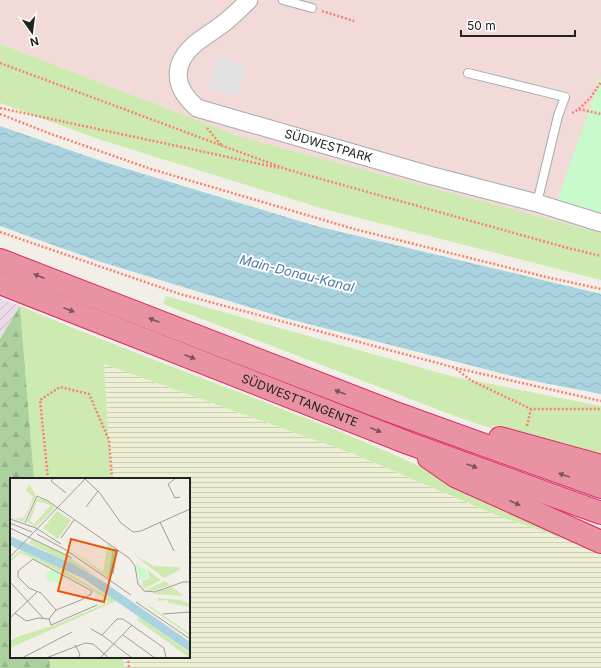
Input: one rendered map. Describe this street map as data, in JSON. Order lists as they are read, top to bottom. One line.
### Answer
{"streets":{"highway":["SÜDWESTTANGENTE"],"street":["SÜDWESTPARK"]},"water":["Main-Donau-Kanal"],"scale_bar":"50 m","north":"bottom"}
